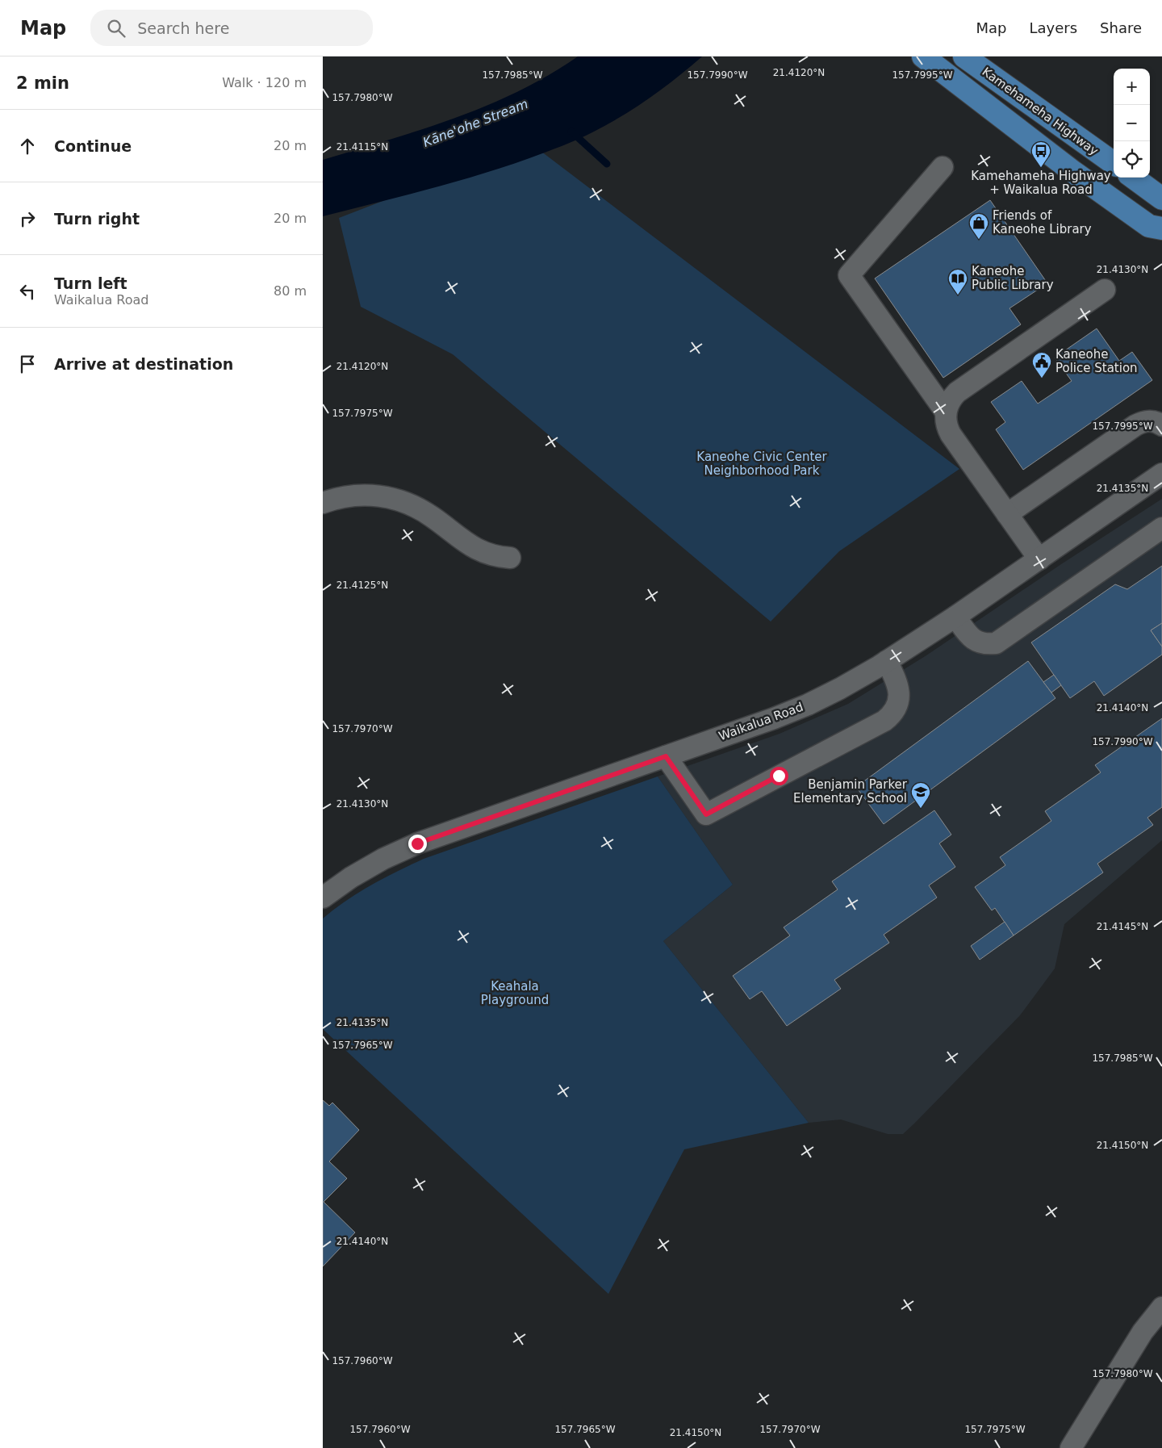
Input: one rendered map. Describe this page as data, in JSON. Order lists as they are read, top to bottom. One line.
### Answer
{"streets":{"main road":["Kamehameha Highway"],"street":["Waikalua Road"]},"water":["Kāne'ohe Stream"],"parks":["Kaneohe Civic Center Neighborhood Park","Keahala Playground"],"places":{"bus stop":["Kamehameha Highway + Waikalua Road"],"shop":["Friends of Kaneohe Library"],"library":["Kaneohe Public Library"],"public building":["Kaneohe Police Station"],"school or university":["Benjamin Parker Elementary School"]},"page":{"header":"Map","search":"Search here","nav":["Map","Layers","Share"],"heading":["2 min","Walk · 120 m"],"map_buttons":["+","−"],"list":[["Continue","20 m"],["Turn right","20 m"],["Turn left","Waikalua Road","80 m"],"Arrive at destination"]},"coordinates":["21.4120°N","157.7985°W","157.7990°W","157.7995°W","157.7980°W","21.4115°N","21.4130°N","157.7975°W","21.4135°N","21.4125°N","21.4140°N","157.7970°W","21.4145°N","157.7965°W","21.4150°N","157.7960°W"]}
